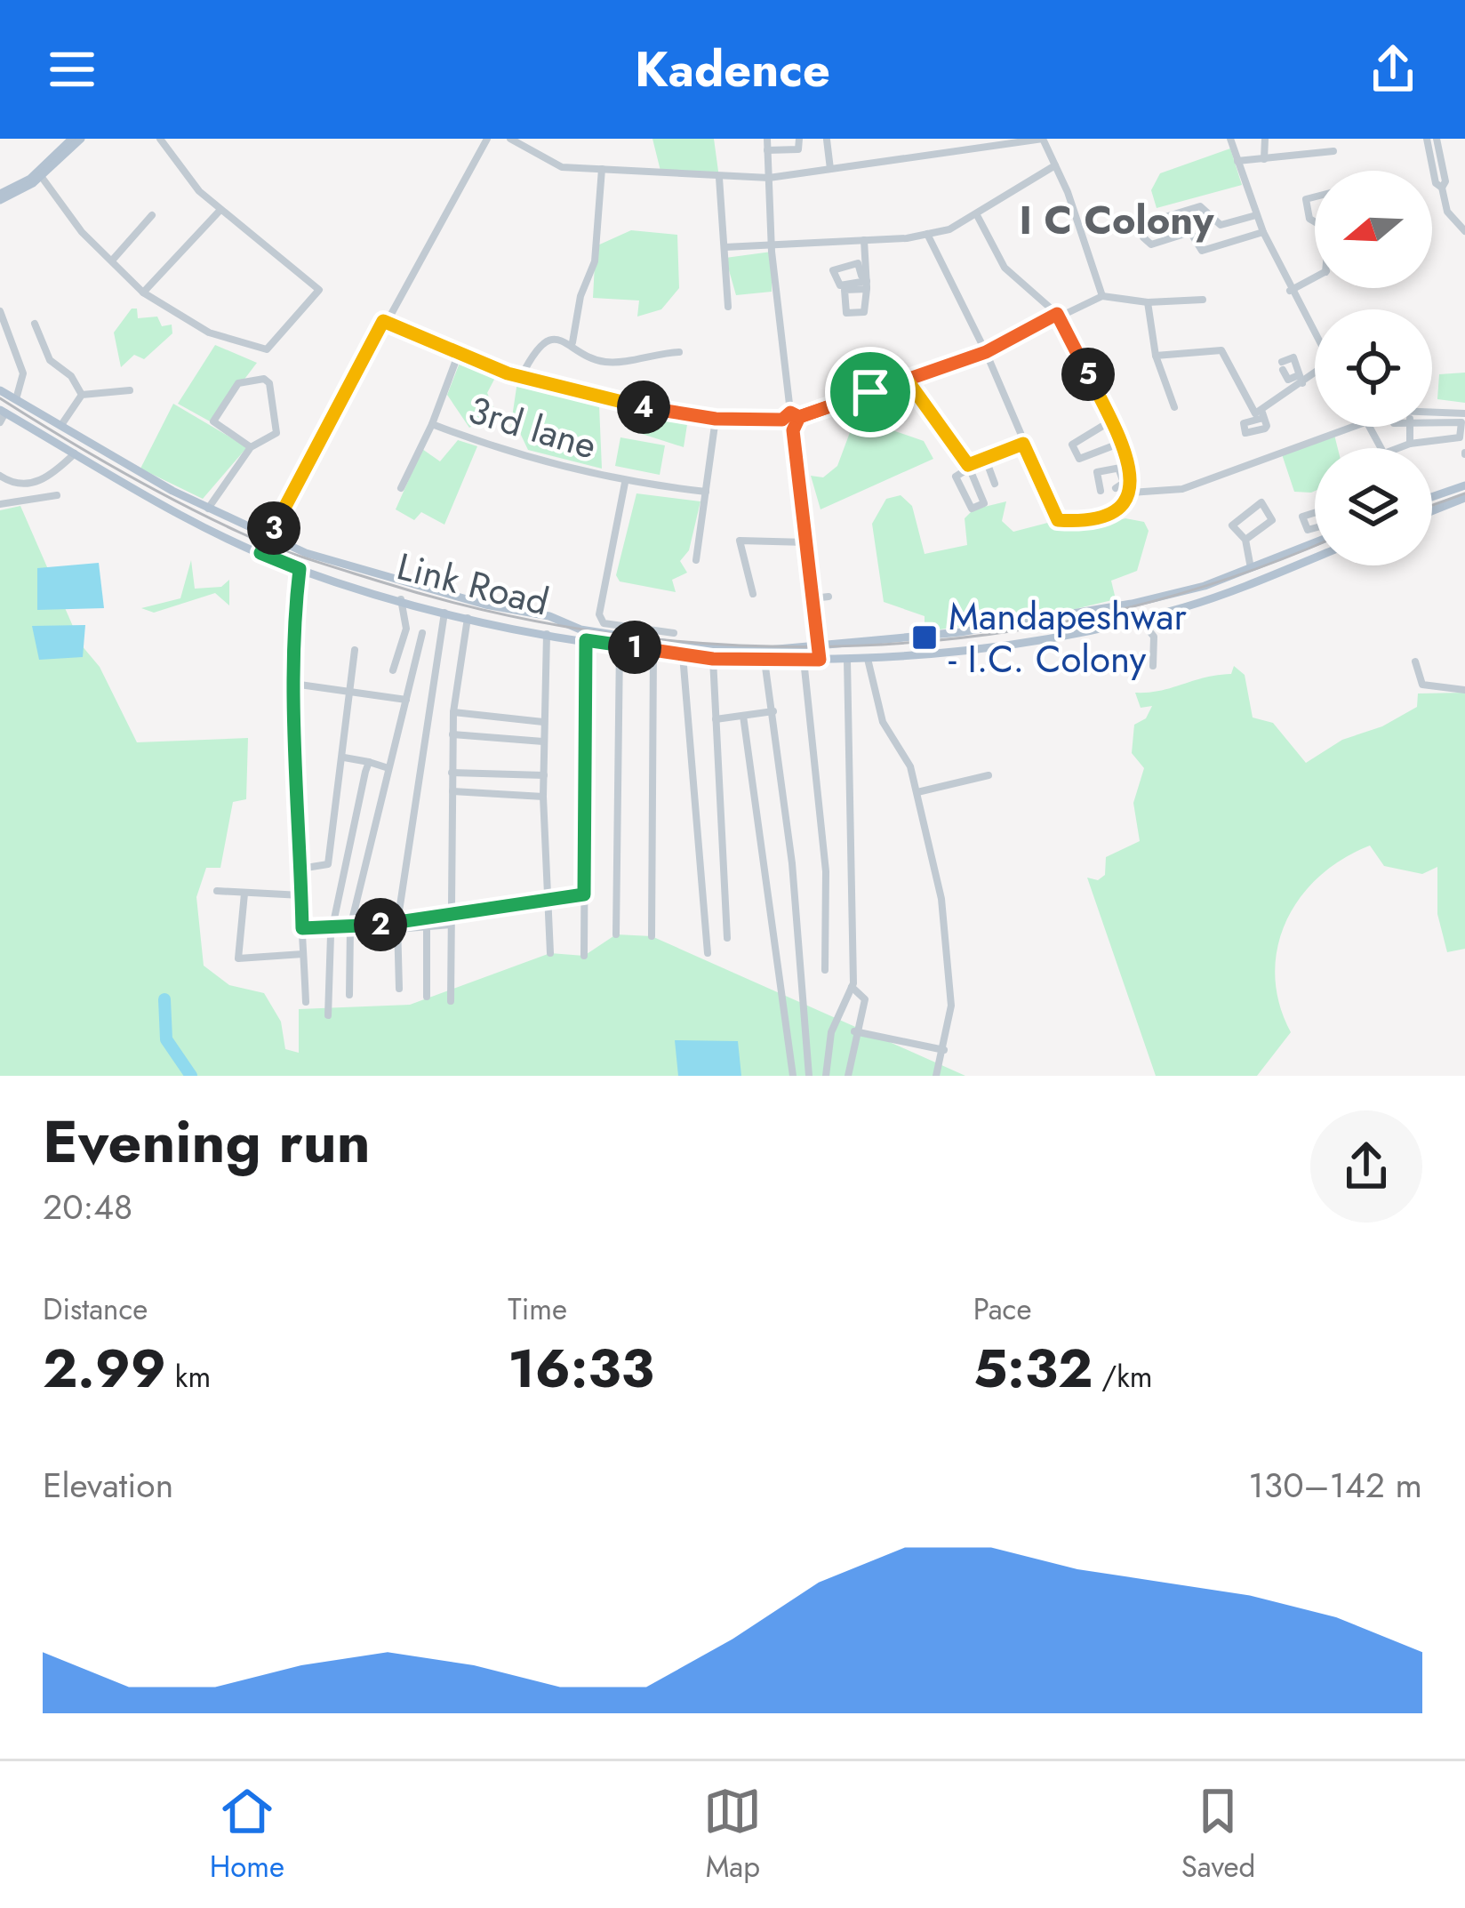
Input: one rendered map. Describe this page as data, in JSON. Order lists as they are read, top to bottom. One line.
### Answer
{"streets":{"main road":["Link Road"],"street":["3rd lane"]},"districts":["I C Colony"],"places":{"transit":["Mandapeshwar - I.C. Colony"]},"north":"left","page":{"header":"Kadence","pins":["5","4","3","1","2"],"heading":["Evening run","20:48"],"stats":[["Distance","2.99 km"],["Time","16:33"],["Pace","5:32 /km"]],"chart":["Elevation","130–142 m"],"tabs":["Home","Map","Saved"]}}
